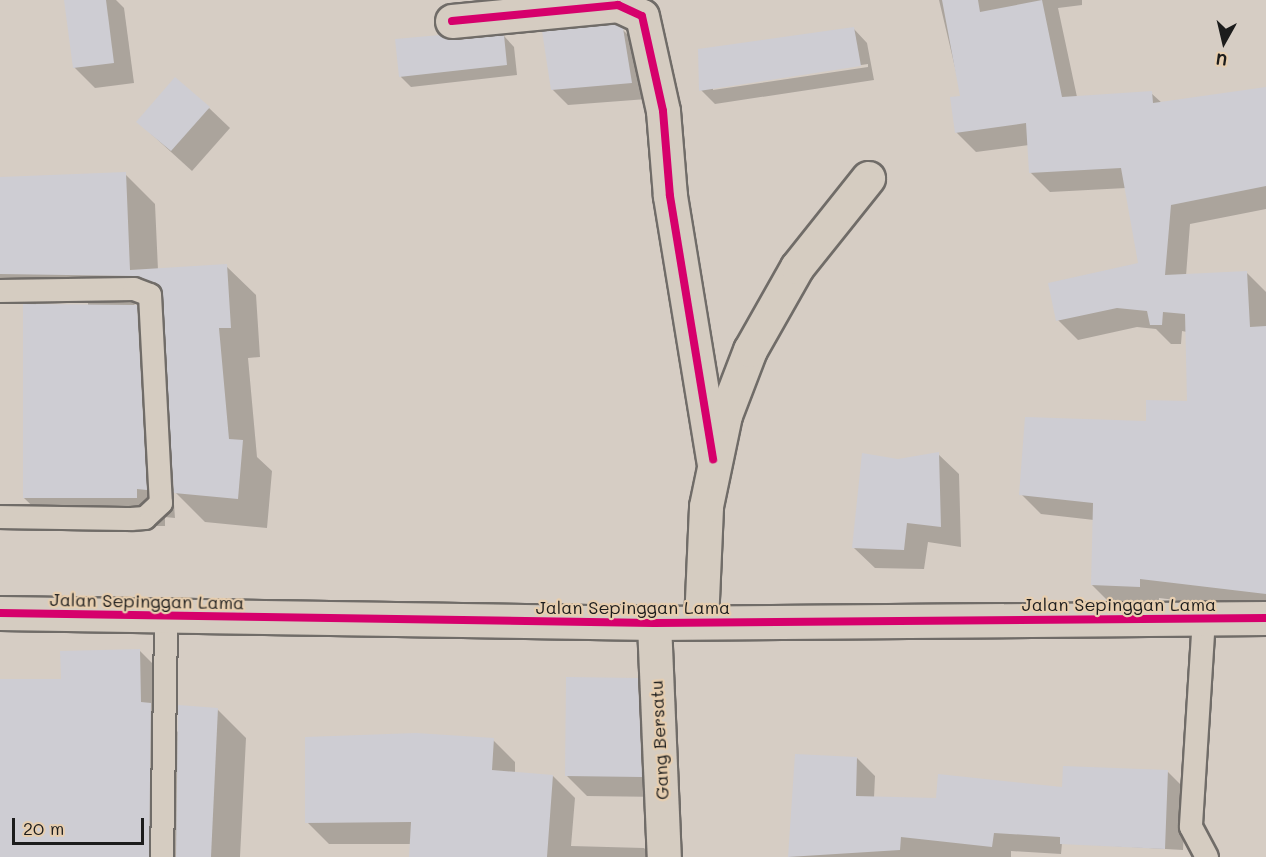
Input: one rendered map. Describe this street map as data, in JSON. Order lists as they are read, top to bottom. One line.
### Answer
{"streets":{"street":["Jalan Sepinggan Lama","Gang Bersatu"]},"crossings":[["Jalan Sepinggan Lama","Gang Bersatu"]],"scale_bar":"20 m","north":"bottom"}
